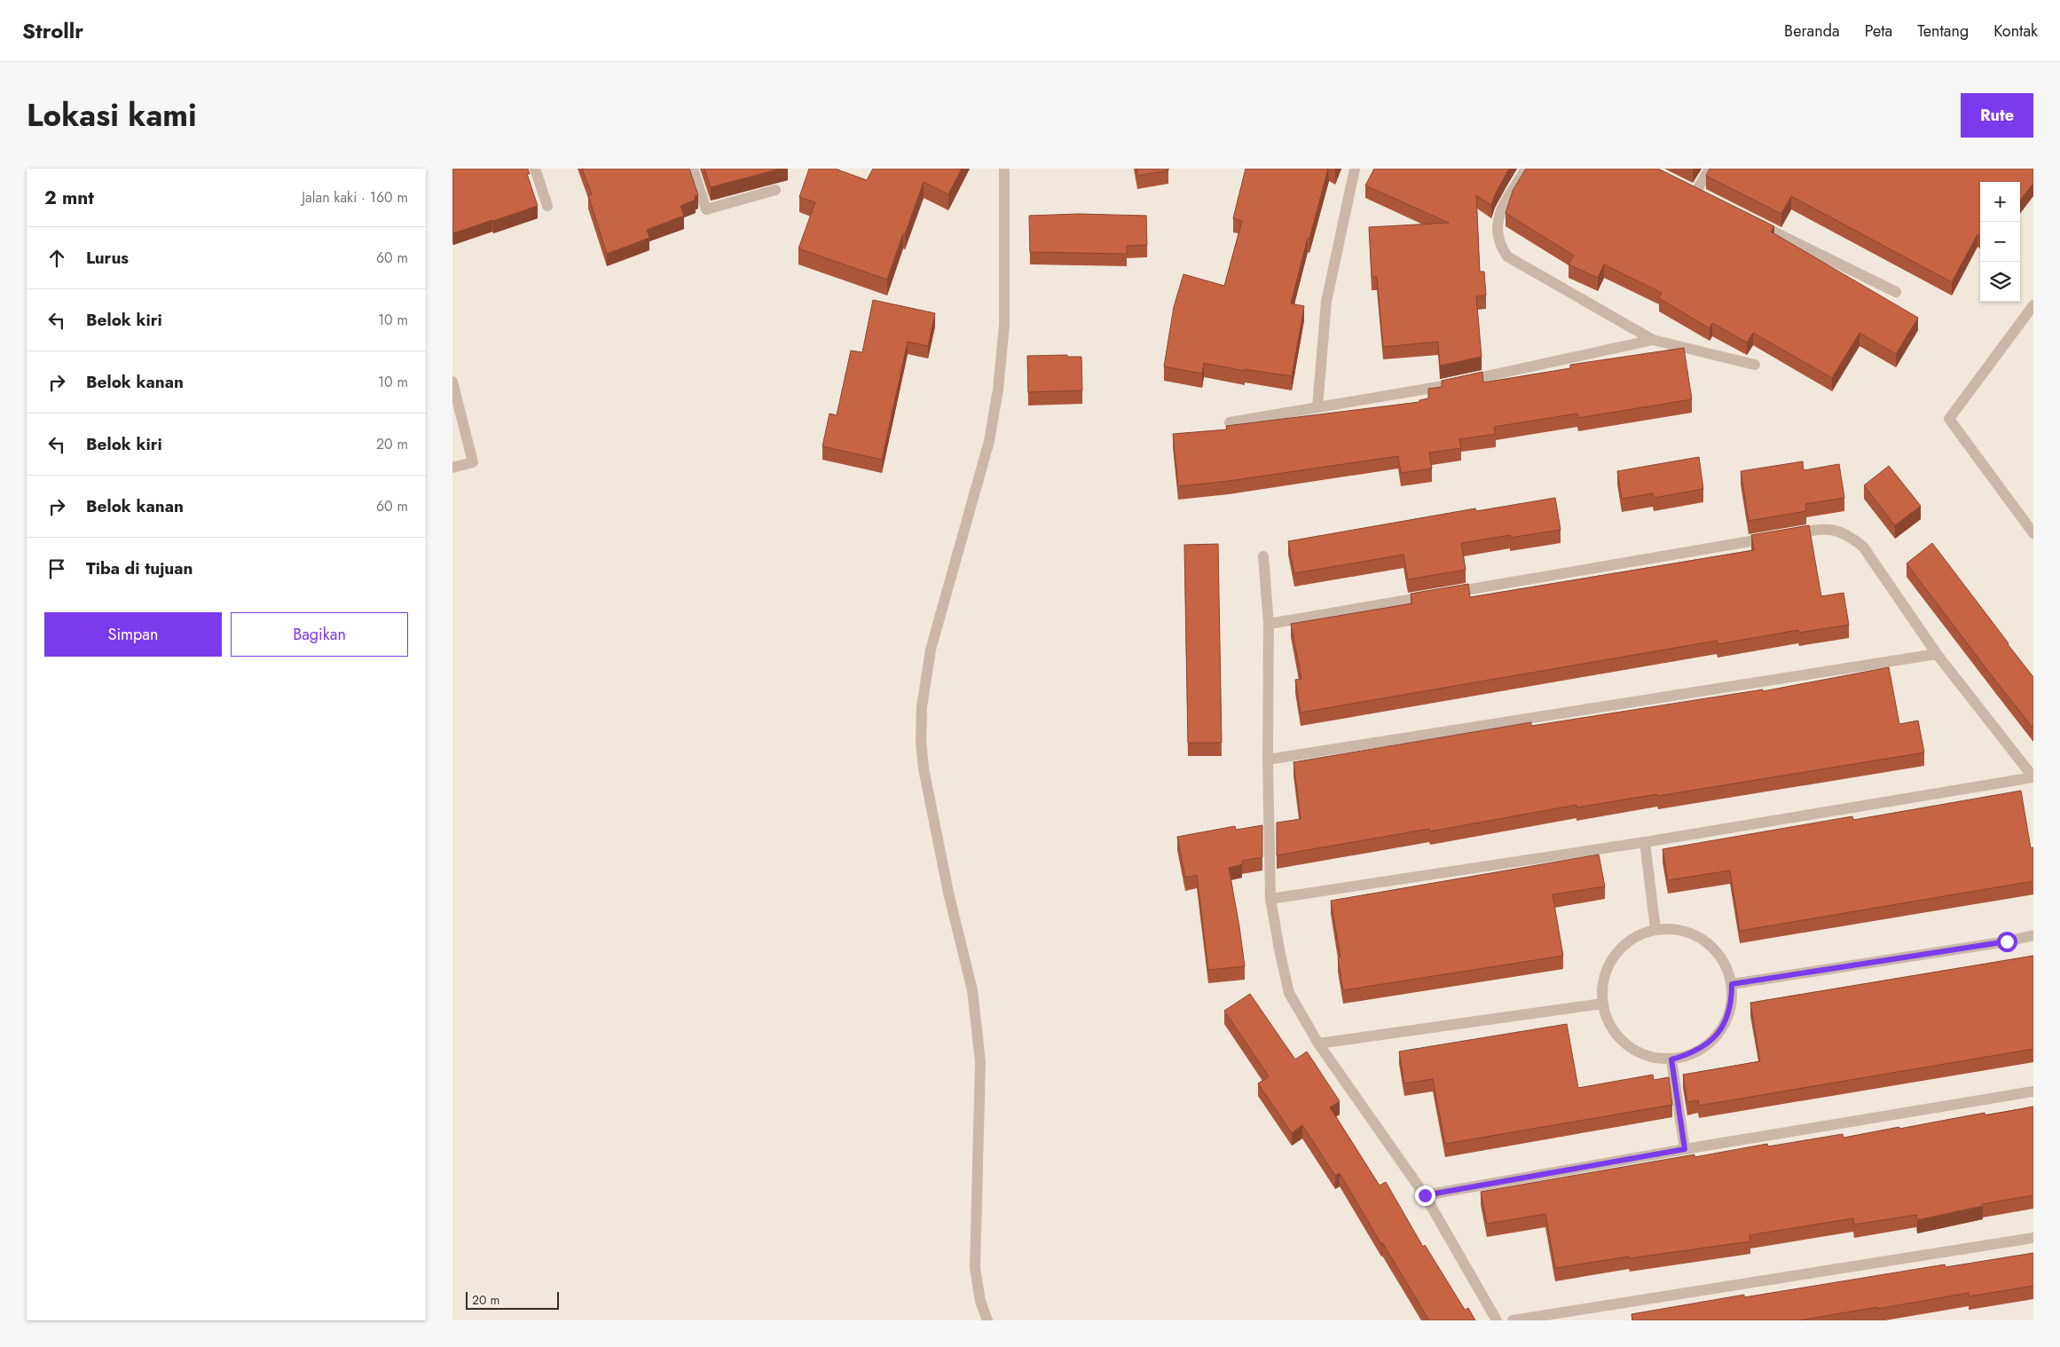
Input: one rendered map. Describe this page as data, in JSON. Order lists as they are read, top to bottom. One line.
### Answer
{"scale_bar":"20 m","page":{"header":"Strollr","nav":["Beranda","Peta","Tentang","Kontak"],"title":"Lokasi kami","buttons":["Rute",["Simpan","Bagikan"]],"heading":["2 mnt","Jalan kaki · 160 m"],"map_buttons":["+","−"],"list":[["Lurus","60 m"],["Belok kiri","10 m"],["Belok kanan","10 m"],["Belok kiri","20 m"],["Belok kanan","60 m"],"Tiba di tujuan"],"scale":"20 m"}}
